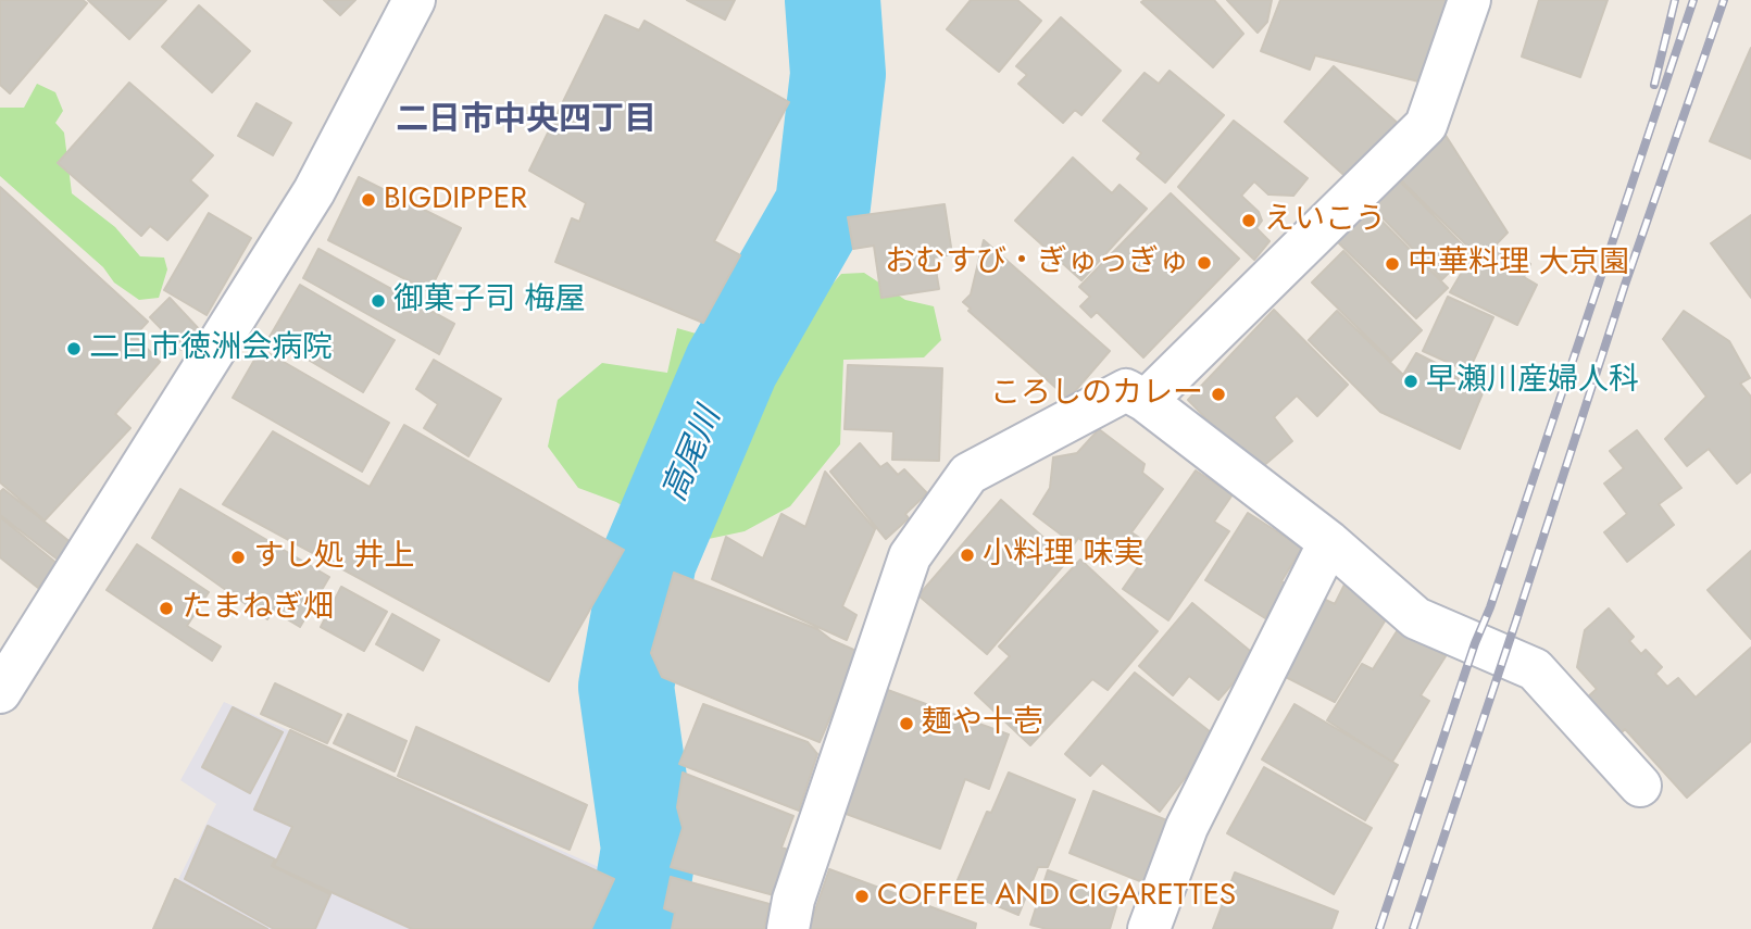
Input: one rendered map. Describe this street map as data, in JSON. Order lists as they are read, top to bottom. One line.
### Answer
{"districts":["二日市中央四丁目"],"water":["高尾川"],"places":["BIGDIPPER","えいこう","おむすび・ぎゅっぎゅ","中華料理 大京園","御菓子司 梅屋","二日市徳洲会病院","早瀬川産婦人科","ころしのカレー","小料理 味実","すし処 井上","たまねぎ畑","麺や十壱","COFFEE AND CIGARETTES"]}
